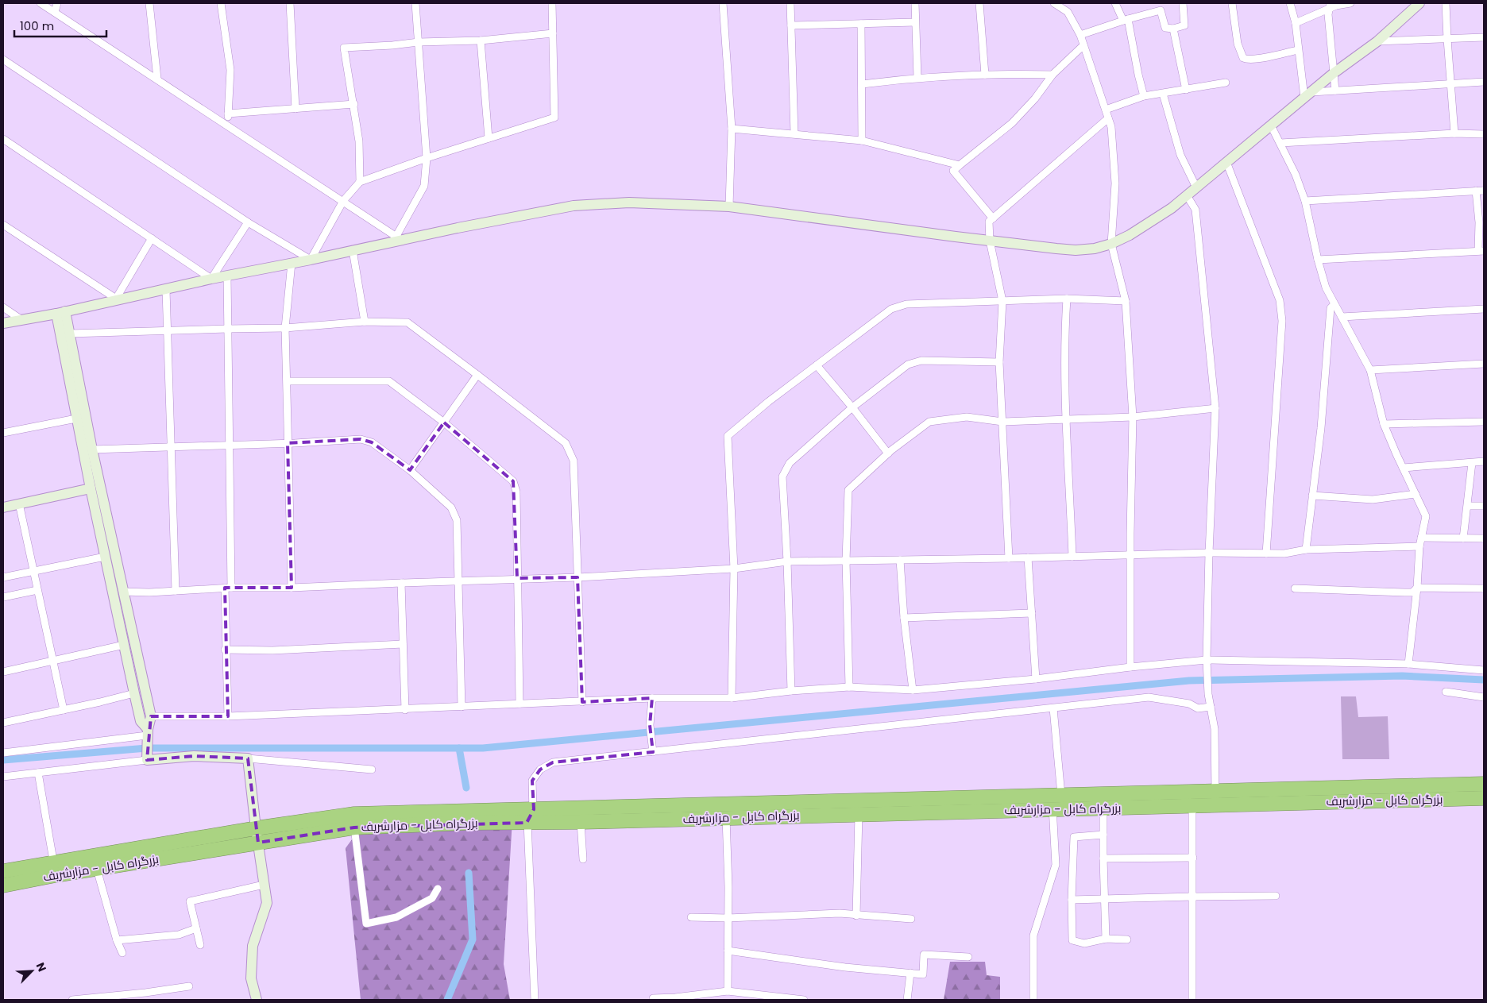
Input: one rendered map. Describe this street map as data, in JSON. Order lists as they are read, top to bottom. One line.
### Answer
{"streets":{"highway":["بزرگراه کابل - مزارشریف"]},"scale_bar":"100 m","north":"top right"}
